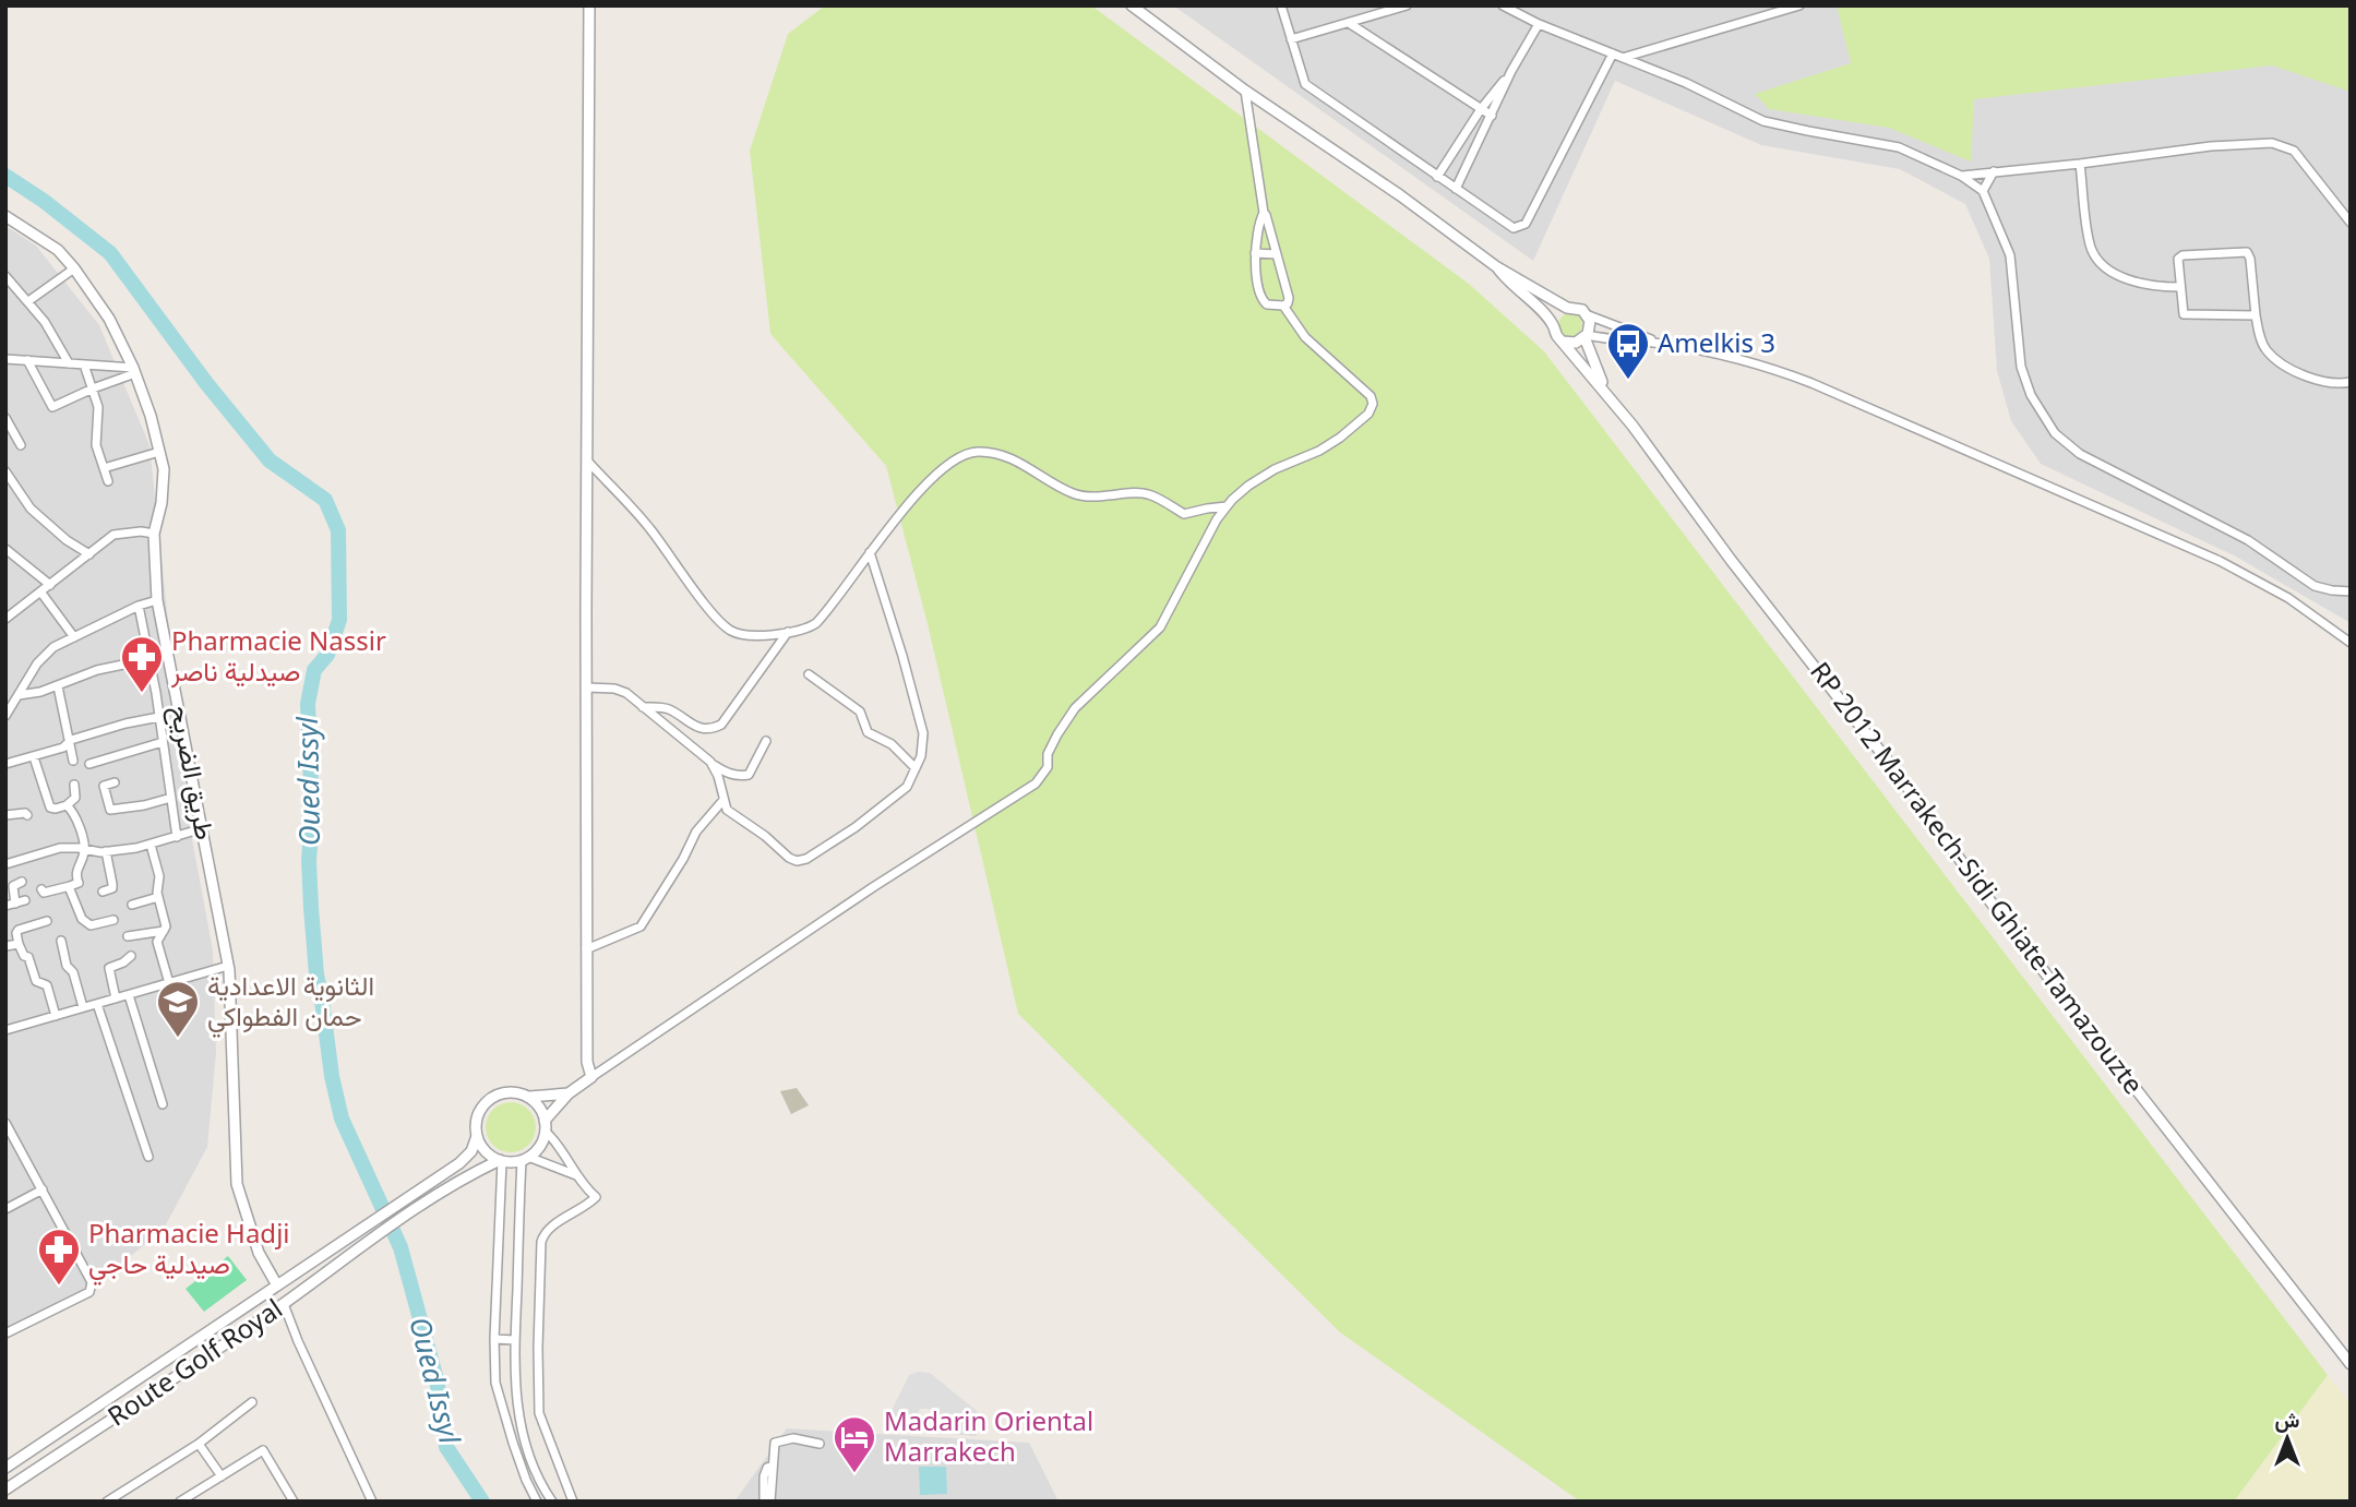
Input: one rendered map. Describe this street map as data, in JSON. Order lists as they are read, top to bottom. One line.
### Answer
{"streets":{"street":["طريق الضريح","RP 2012 Marrakech-Sidi Ghiate-Tamazouzte","Route Golf Royal"]},"crossings":[["طريق الضريح","Route Golf Royal"]],"water":["Oued Issyl"],"places":{"bus stop":["Amelkis 3"],"pharmacy":["Pharmacie Nassir صيدلية ناصر","Pharmacie Hadji صيدلية حاجي"],"school or university":["الثانوية الاعدادية حمان الفطواكي"],"hotel":["Madarin Oriental Marrakech"]},"north":"top"}
